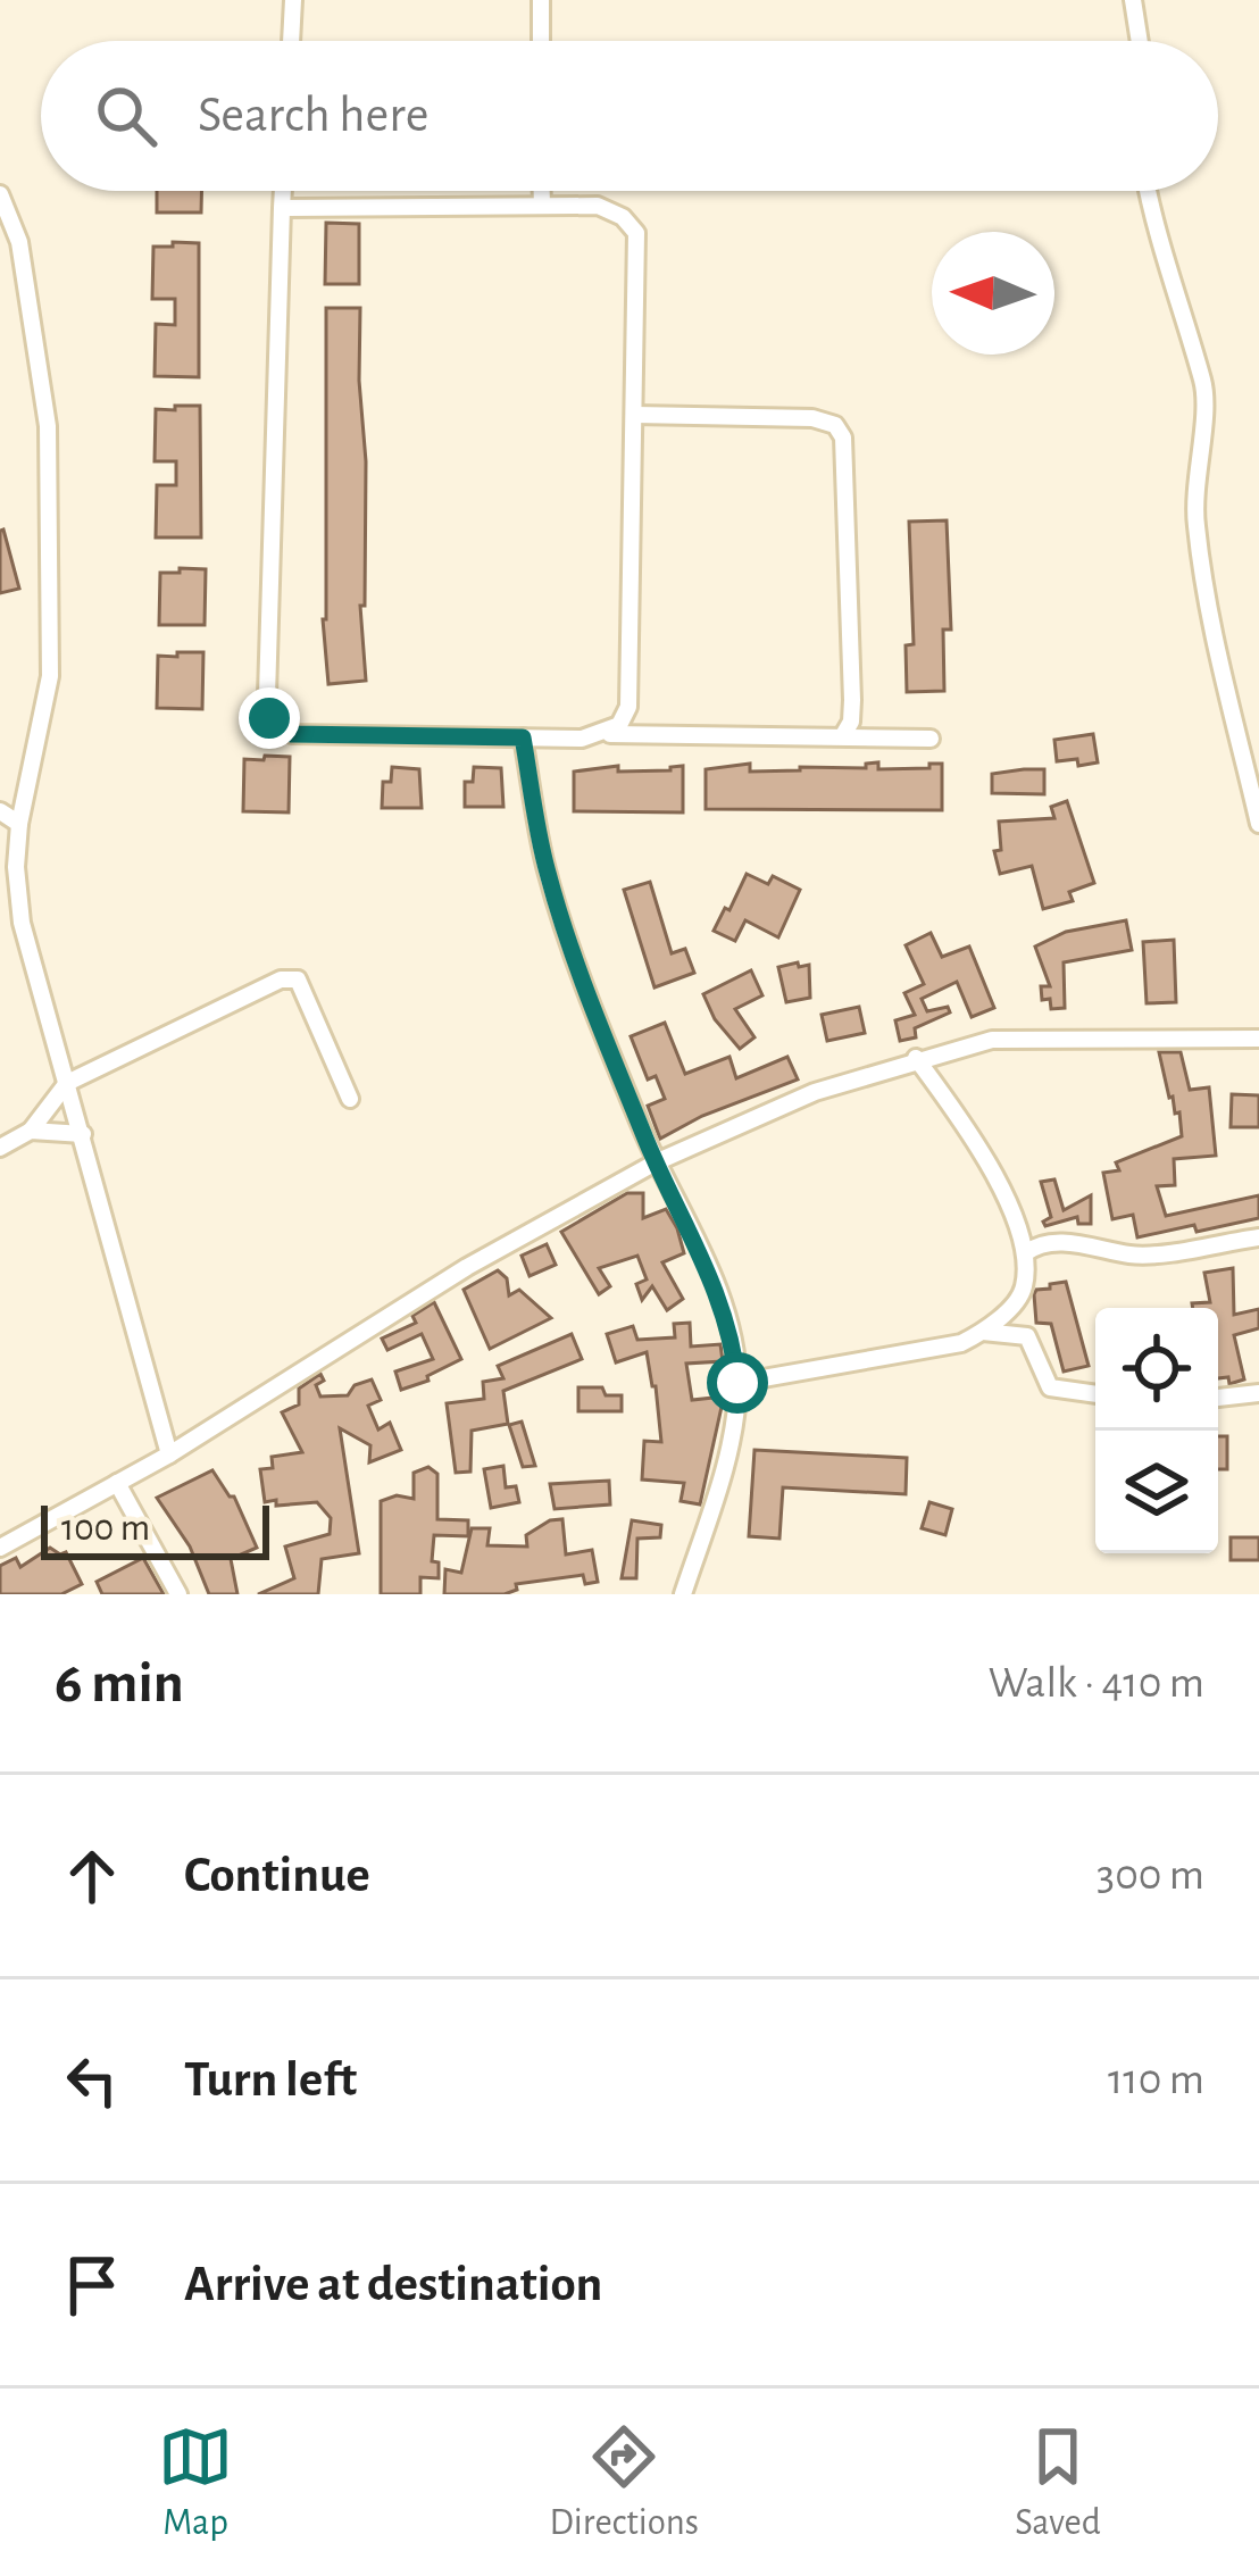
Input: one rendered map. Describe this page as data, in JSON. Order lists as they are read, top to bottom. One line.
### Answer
{"scale_bar":"100 m","north":"left","page":{"search":"Search here","scale":"100 m","heading":["6 min","Walk · 410 m"],"list":[["Continue","300 m"],["Turn left","110 m"],"Arrive at destination"],"nav":["Map","Directions","Saved"]}}
